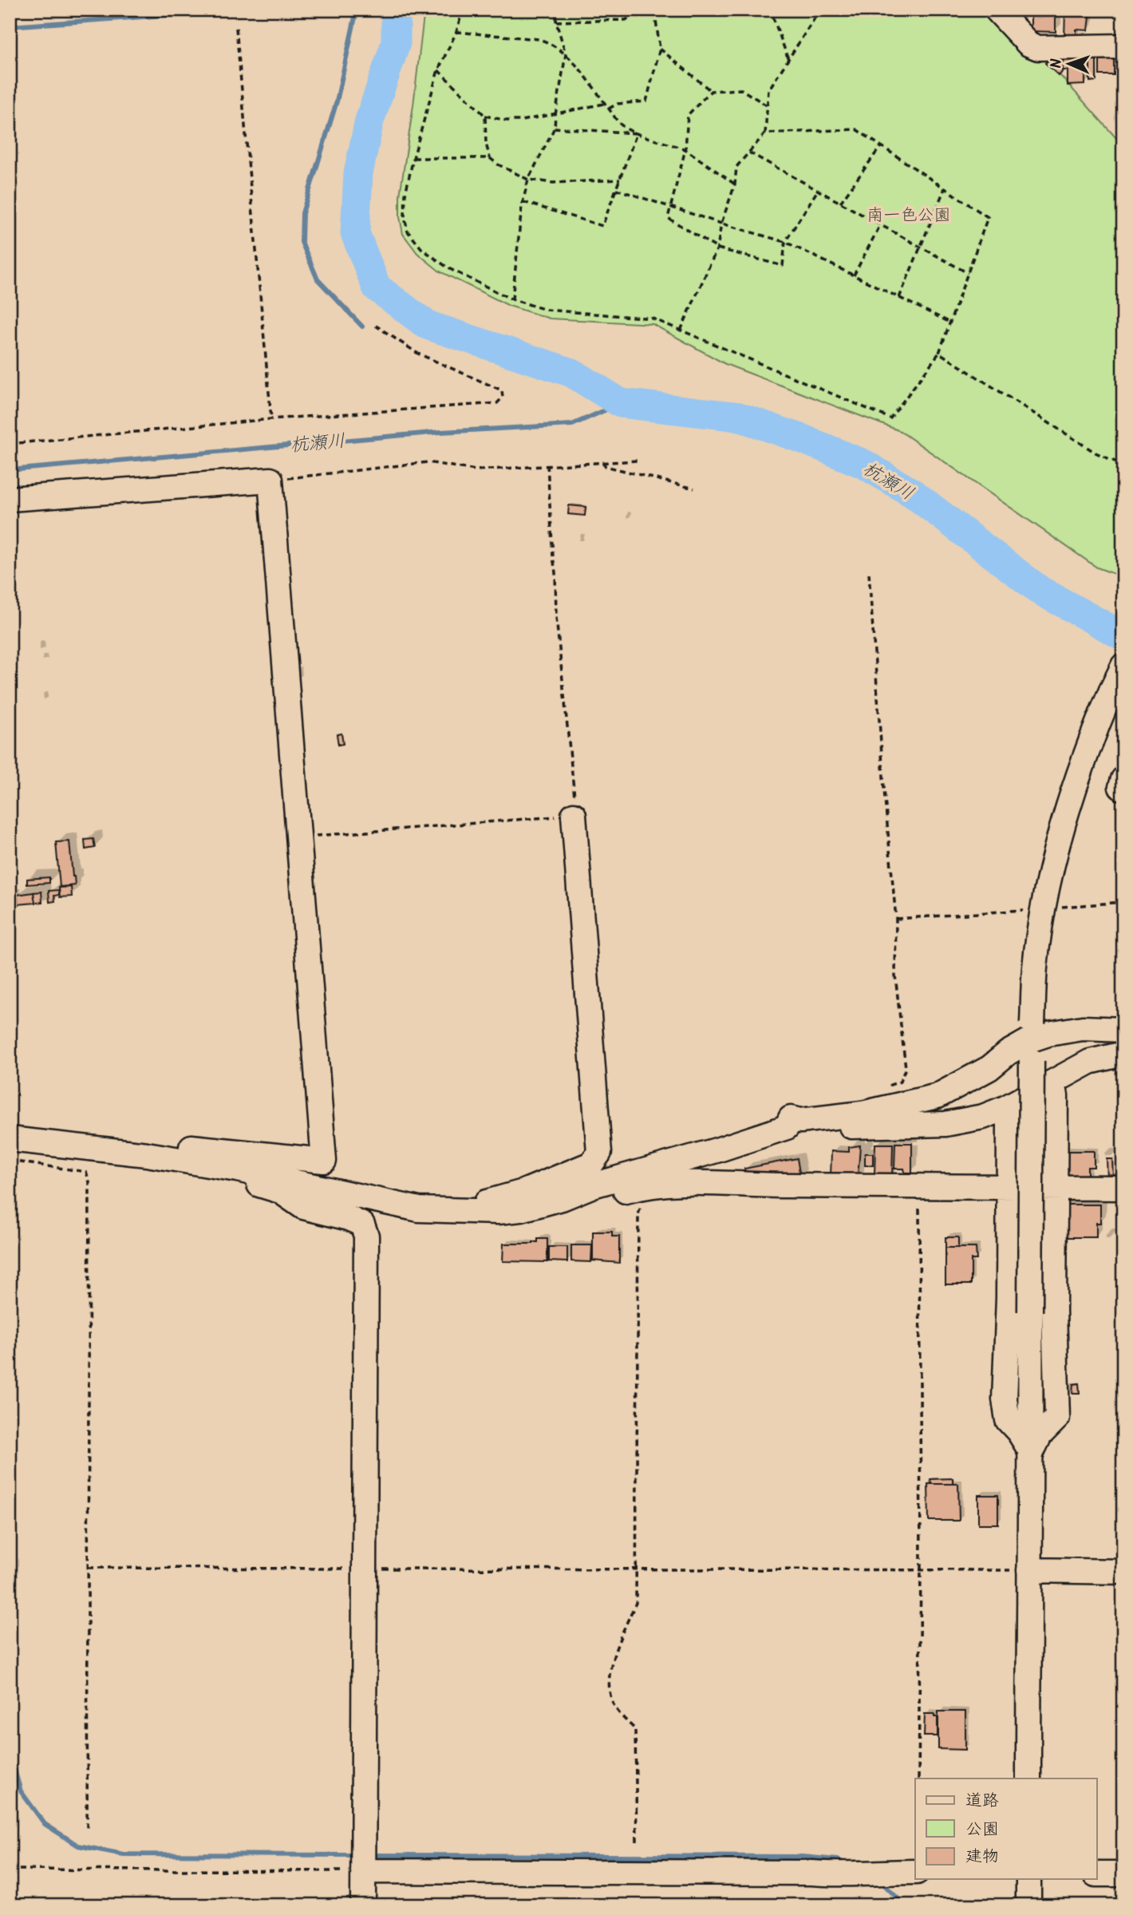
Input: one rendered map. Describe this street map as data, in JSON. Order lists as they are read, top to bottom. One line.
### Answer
{"water":["杭瀬川"],"parks":["南一色公園"],"legend":["道路","公園","建物"],"north":"left"}
